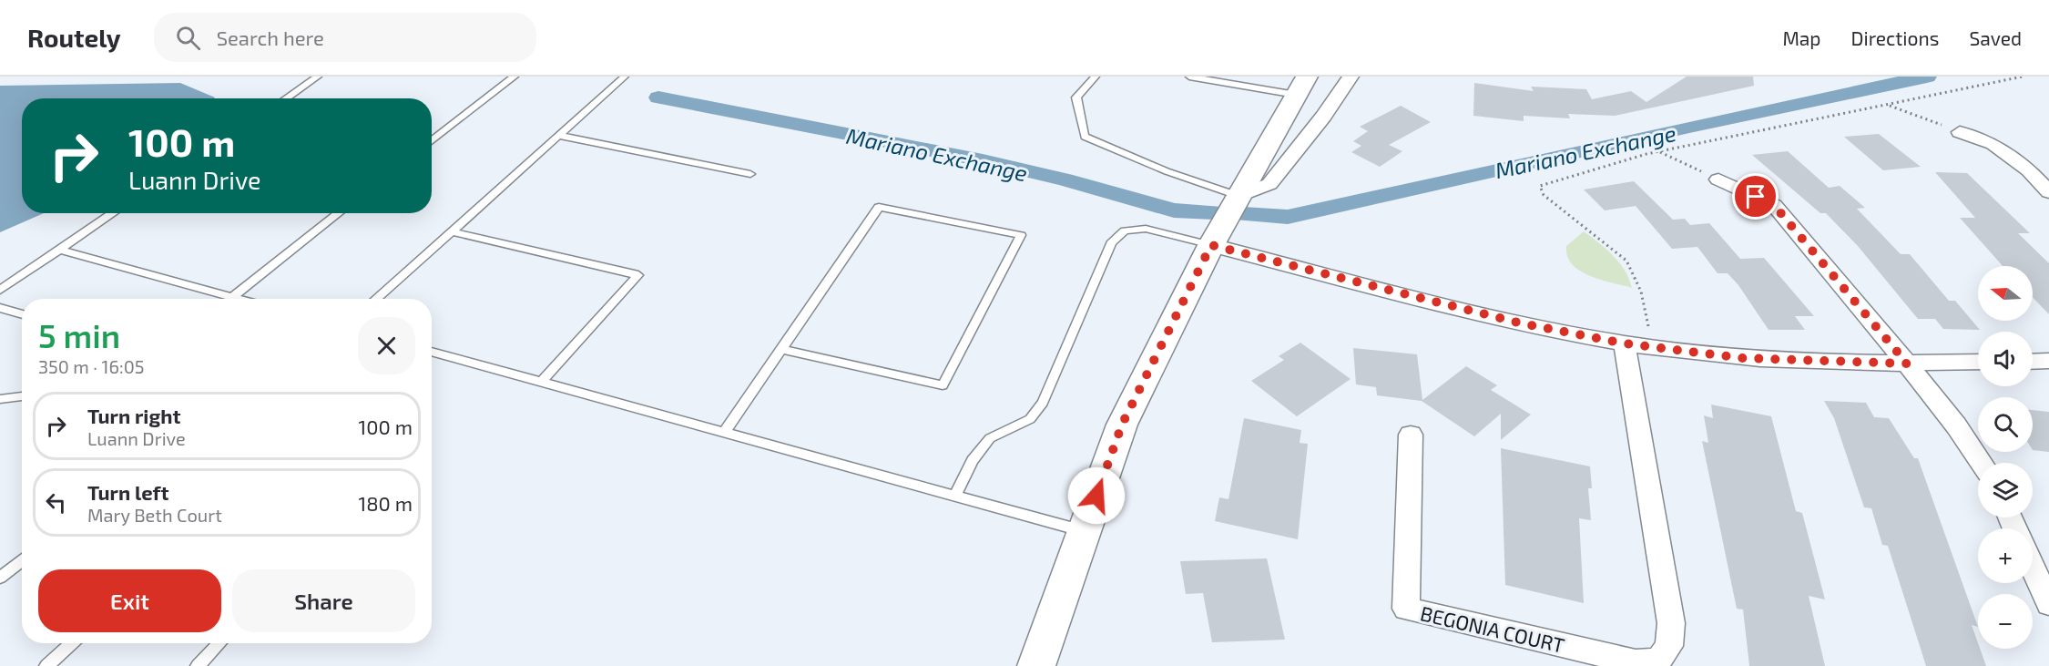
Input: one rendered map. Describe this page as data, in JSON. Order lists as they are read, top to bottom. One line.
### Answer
{"streets":{"street":["BEGONIA COURT"]},"water":["Mariano Exchange"],"north":"left","page":{"header":"Routely","search":"Search here","nav":["Map","Directions","Saved"],"turn":["100 m","Luann Drive"],"map_buttons":["+","−"],"heading":["5 min","350 m · 16:05"],"list":[{"name":"Turn right","note":"Luann Drive","value":"100 m"},{"name":"Turn left","note":"Mary Beth Court","value":"180 m"}],"buttons":["Exit","Share"]}}
